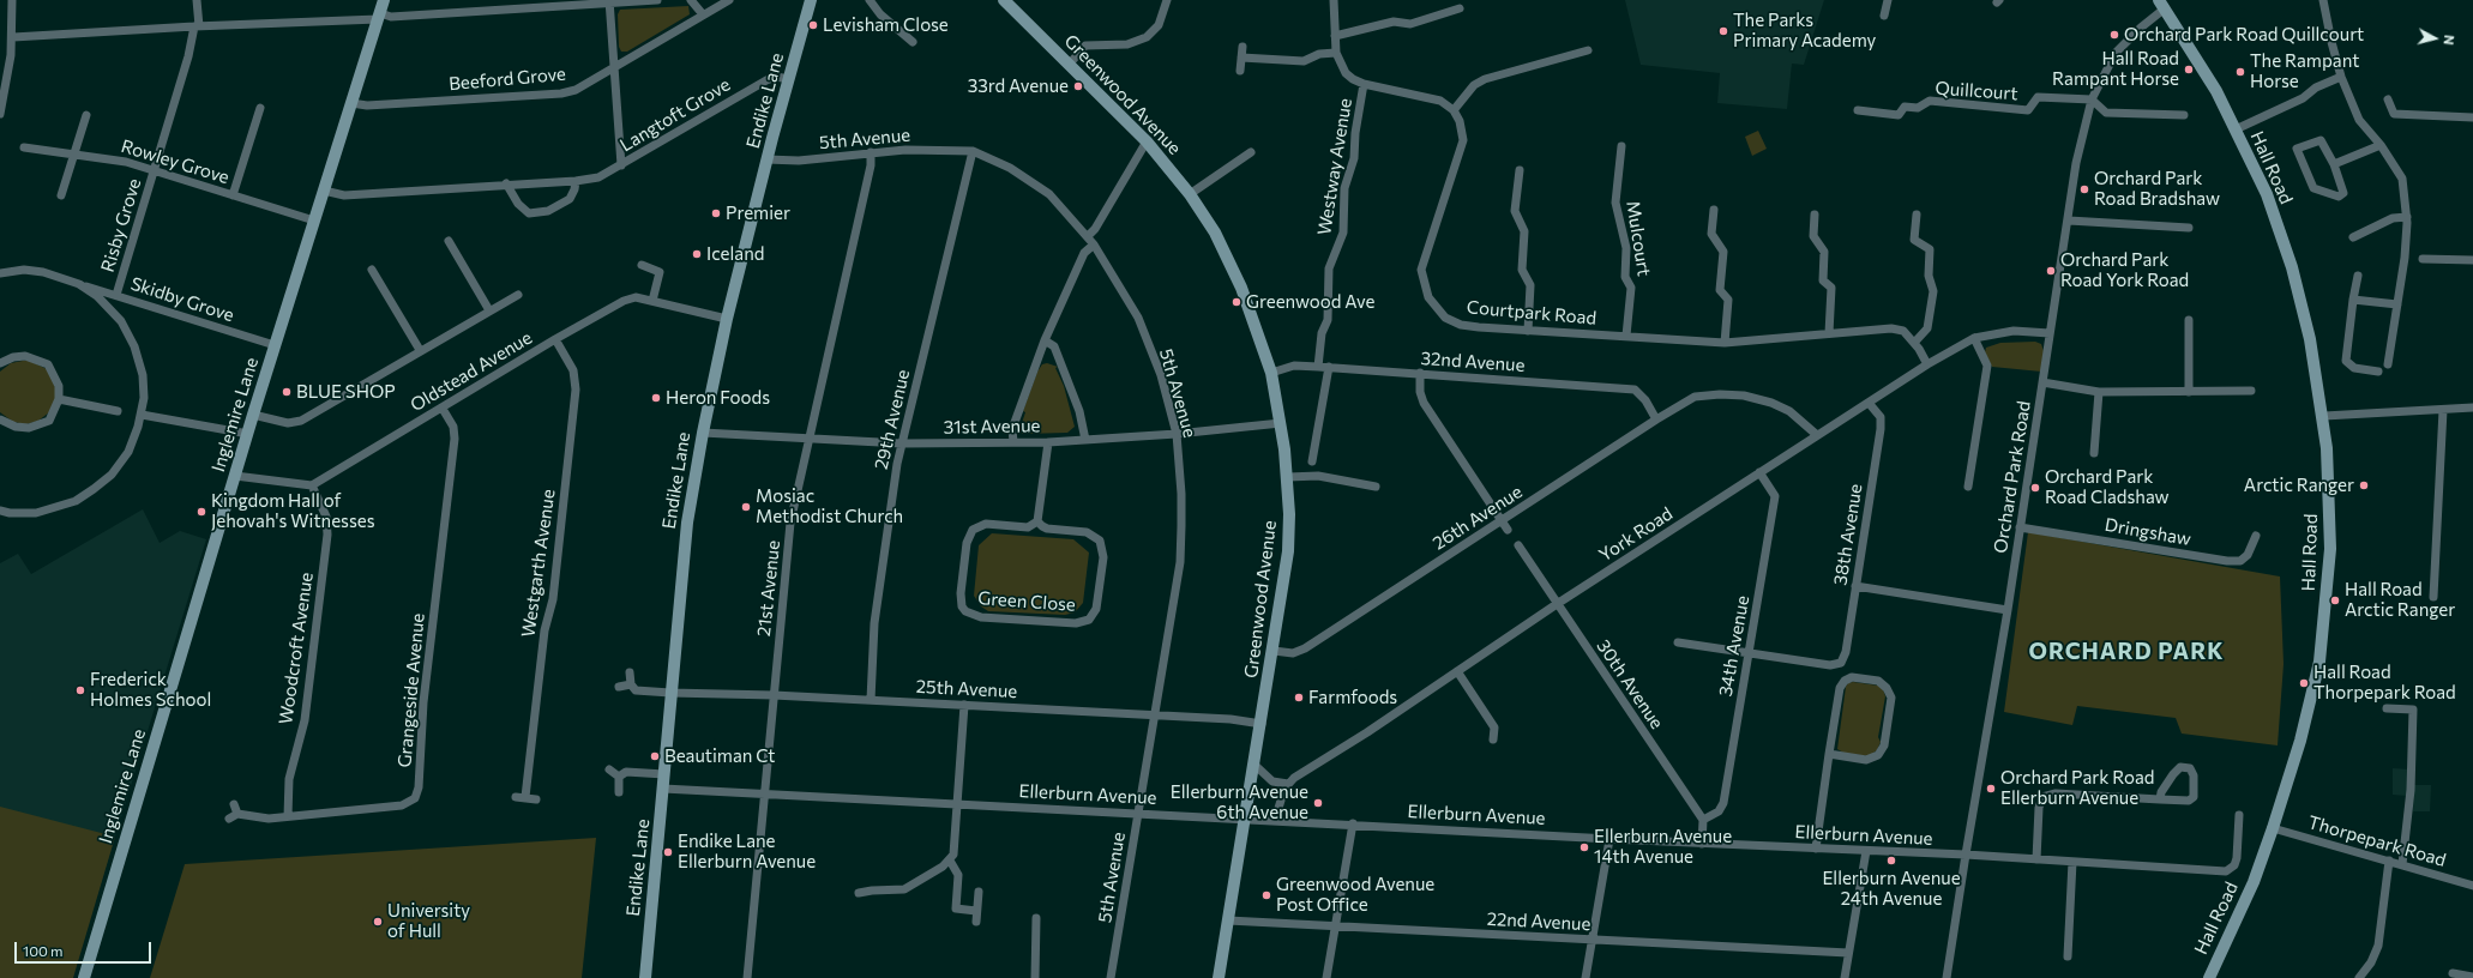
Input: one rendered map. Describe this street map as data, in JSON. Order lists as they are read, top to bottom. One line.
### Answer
{"streets":{"street":["Beeford Grove","Quillcourt","Greenwood Avenue","Endike Lane","Langtoft Grove","5th Avenue","Rowley Grove","Westway Avenue","Hall Road","Risby Grove","Mulcourt","Skidby Grove","Courtpark Road","32nd Avenue","Oldstead Avenue","Inglemire Lane","29th Avenue","31st Avenue","Orchard Park Road","26th Avenue","Dringshaw","York Road","38th Avenue","Westgarth Avenue","21st Avenue","Green Close","34th Avenue","Woodcroft Avenue","30th Avenue","25th Avenue","Grangeside Avenue","Ellerburn Avenue","Thorpepark Road","22nd Avenue"]},"crossings":[["Beeford Grove","Inglemire Lane"],["Quillcourt","Orchard Park Road"],["Greenwood Avenue","32nd Avenue"],["Greenwood Avenue","31st Avenue"],["Greenwood Avenue","26th Avenue"],["Greenwood Avenue","25th Avenue"],["Greenwood Avenue","Ellerburn Avenue"],["Greenwood Avenue","22nd Avenue"],["Endike Lane","Langtoft Grove"],["Endike Lane","5th Avenue"],["Endike Lane","Oldstead Avenue"],["Endike Lane","31st Avenue"],["Endike Lane","25th Avenue"],["Endike Lane","Ellerburn Avenue"],["Langtoft Grove","Inglemire Lane"],["5th Avenue","29th Avenue"],["5th Avenue","31st Avenue"],["5th Avenue","21st Avenue"],["5th Avenue","25th Avenue"],["5th Avenue","Ellerburn Avenue"],["Rowley Grove","Risby Grove"],["Rowley Grove","Inglemire Lane"],["Westway Avenue","32nd Avenue"],["Hall Road","Orchard Park Road"],["Hall Road","Thorpepark Road"],["Risby Grove","Skidby Grove"],["Mulcourt","Courtpark Road"],["Skidby Grove","Inglemire Lane"],["Courtpark Road","York Road"],["32nd Avenue","26th Avenue"],["Oldstead Avenue","Westgarth Avenue"],["Oldstead Avenue","Woodcroft Avenue"],["Oldstead Avenue","Grangeside Avenue"],["29th Avenue","31st Avenue"],["29th Avenue","25th Avenue"],["31st Avenue","21st Avenue"],["Orchard Park Road","Dringshaw"],["Orchard Park Road","York Road"],["Orchard Park Road","Ellerburn Avenue"],["26th Avenue","York Road"],["York Road","38th Avenue"],["York Road","34th Avenue"],["York Road","30th Avenue"],["York Road","Ellerburn Avenue"],["38th Avenue","34th Avenue"],["21st Avenue","25th Avenue"],["21st Avenue","Ellerburn Avenue"],["34th Avenue","30th Avenue"],["Woodcroft Avenue","Grangeside Avenue"]],"districts":["ORCHARD PARK"],"places":["Levisham Close","The Parks Primary Academy","Orchard Park Road Quillcourt","Hall Road Rampant Horse","The Rampant Horse","33rd Avenue","Orchard Park Road Bradshaw","Premier","Iceland","Orchard Park Road York Road","Greenwood Ave","BLUE SHOP","Heron Foods","Arctic Ranger","Orchard Park Road Cladshaw","Mosiac Methodist Church","Kingdom Hall of Jehovah's Witnesses","Hall Road Arctic Ranger","Hall Road Thorpepark Road","Frederick Holmes School","Farmfoods","Beautiman Ct","Orchard Park Road Ellerburn Avenue","Ellerburn Avenue 6th Avenue","Ellerburn Avenue 14th Avenue","Endike Lane Ellerburn Avenue","Ellerburn Avenue 24th Avenue","Greenwood Avenue Post Office","University of Hull"],"scale_bar":"100 m","north":"right"}
